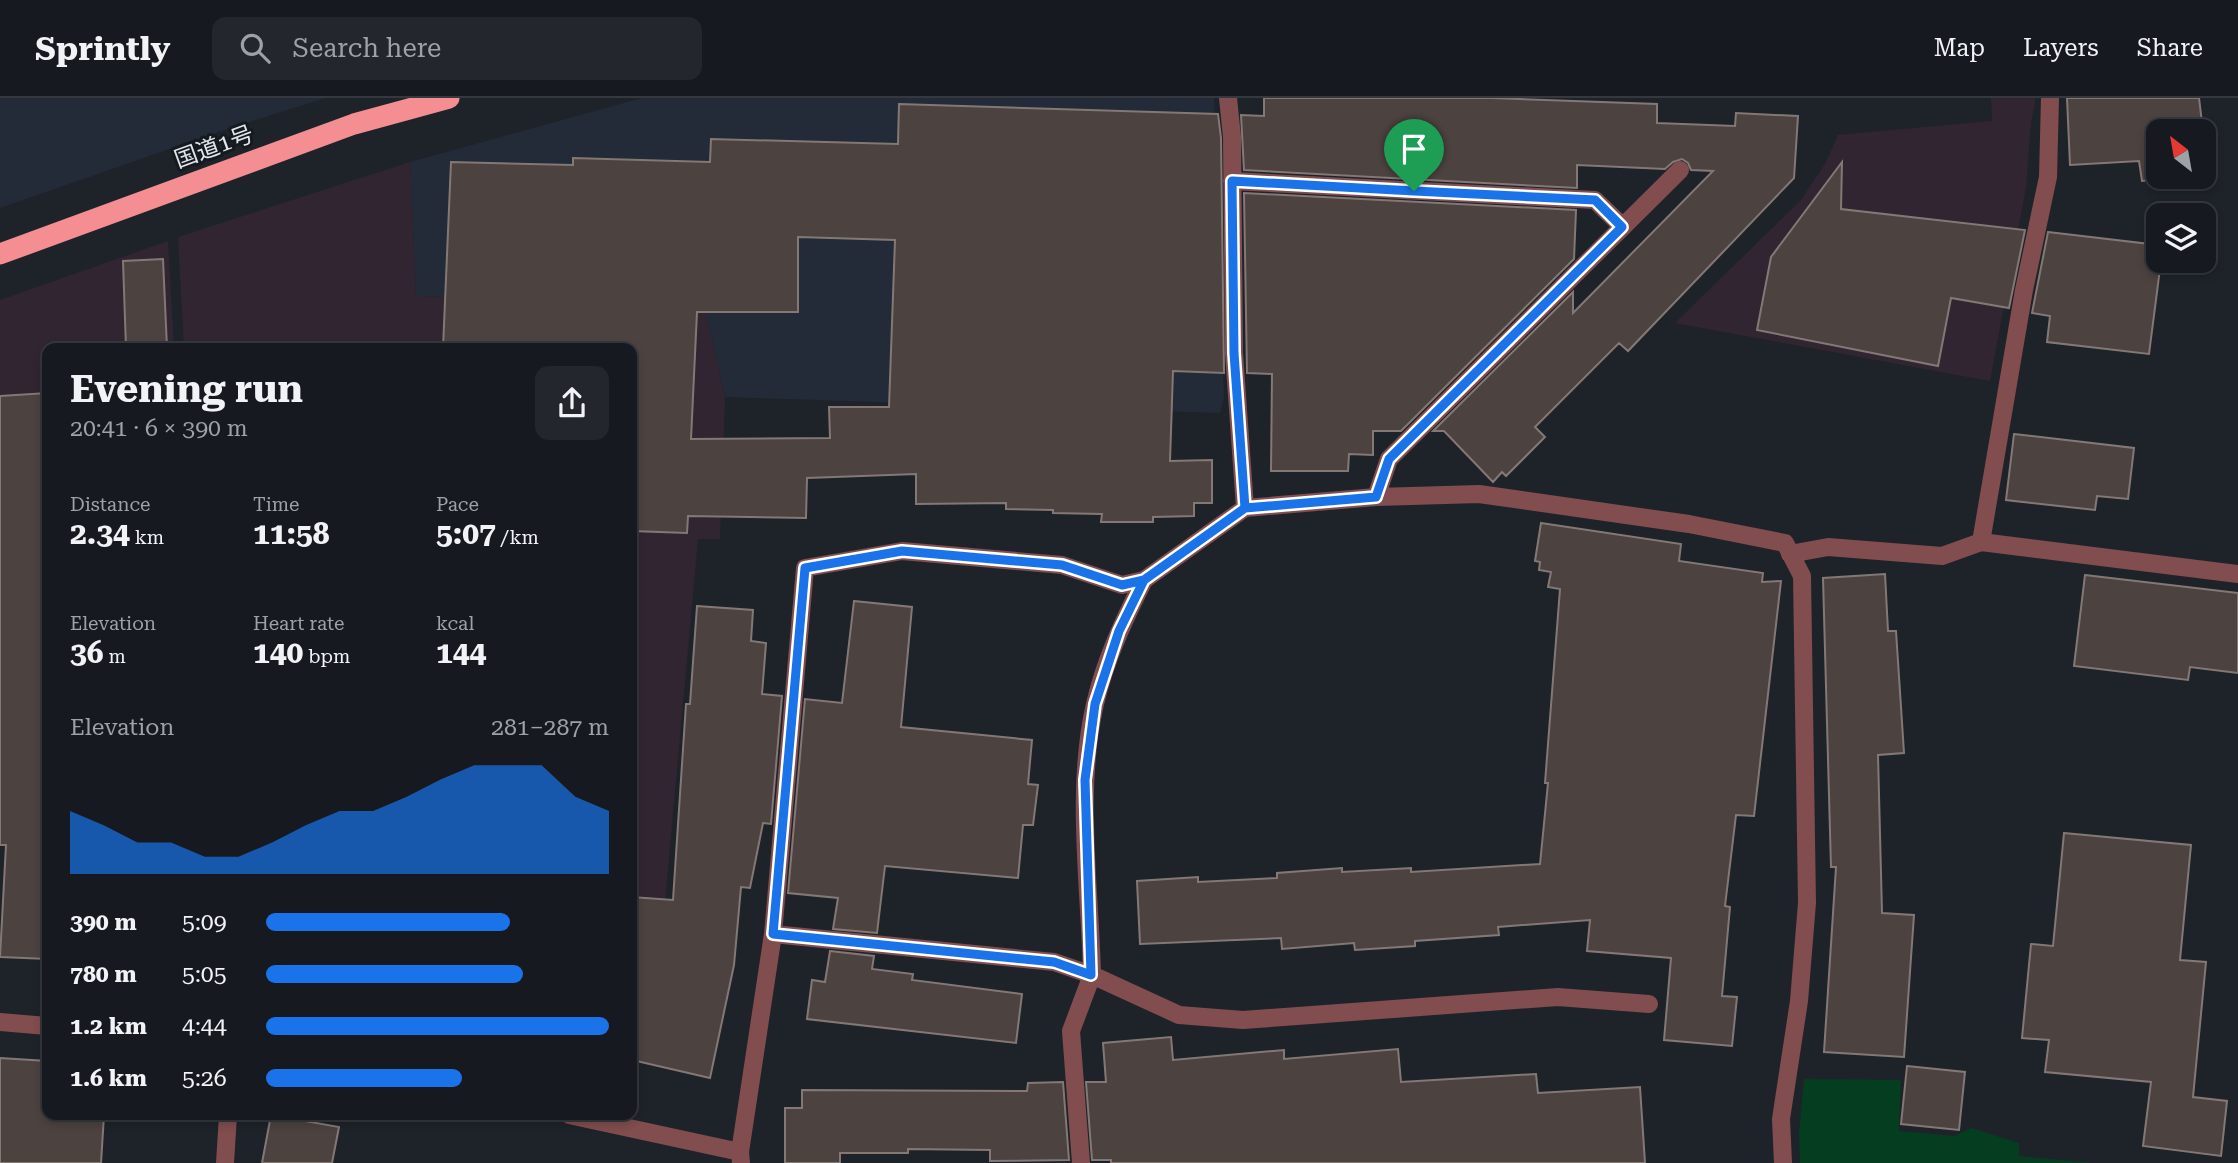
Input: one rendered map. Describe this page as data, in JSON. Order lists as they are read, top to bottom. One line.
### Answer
{"streets":{"highway":["国道1号"]},"north":"top left","page":{"header":"Sprintly","search":"Search here","nav":["Map","Layers","Share"],"heading":["Evening run","20:41 · 6 × 390 m"],"stats":[["Distance","2.34 km"],["Time","11:58"],["Pace","5:07 /km"],["Elevation","36 m"],["Heart rate","140 bpm"],["kcal","144"]],"chart":["Elevation","281–287 m"],"list":[{"name":"390 m","note":"5:09"},{"name":"780 m","note":"5:05"},{"name":"1.2 km","note":"4:44"},{"name":"1.6 km","note":"5:26"}]}}
